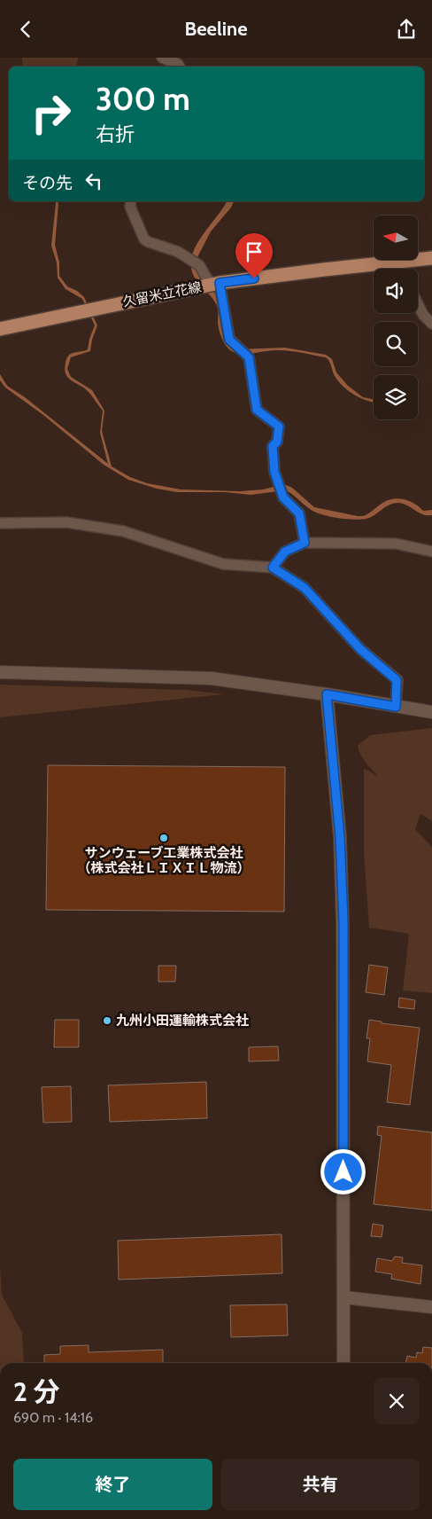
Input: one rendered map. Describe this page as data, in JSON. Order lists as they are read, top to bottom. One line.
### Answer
{"streets":{"main road":["久留米立花線"]},"places":["サンウェーブ工業株式会社 （株式会社ＬＩＸＩＬ物流）","九州小田運輸株式会社"],"north":"left","page":{"header":"Beeline","turn":["300 m","右折"],"then":"その先","heading":["2 分","690 m · 14:16"],"buttons":["終了","共有"]}}
